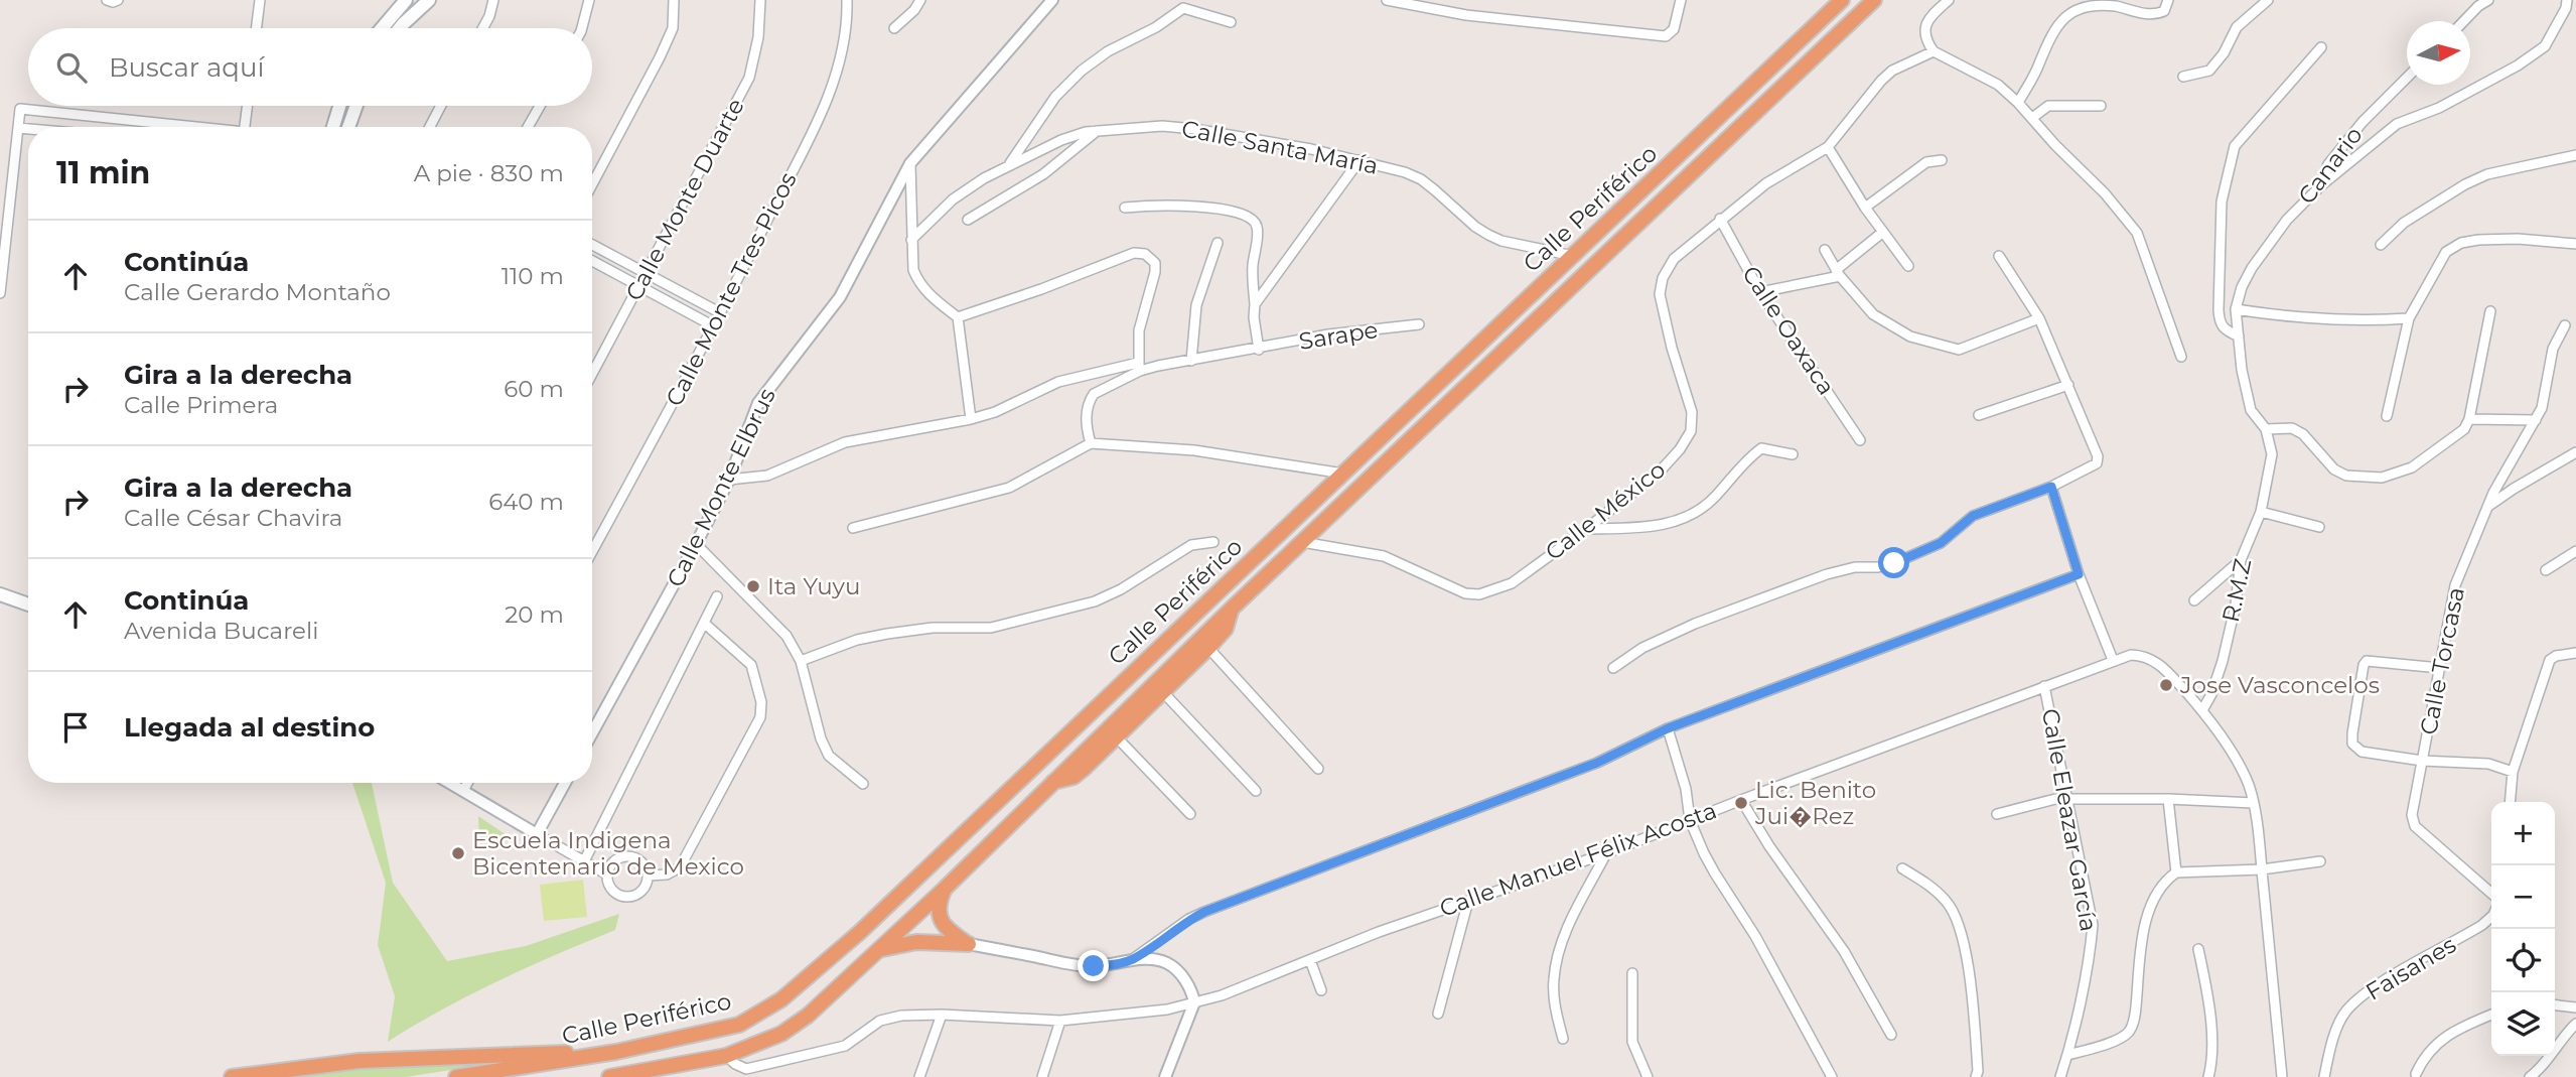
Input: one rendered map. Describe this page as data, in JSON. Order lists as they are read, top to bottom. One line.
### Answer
{"streets":{"highway":["Calle Periférico"],"street":["Calle Santa María","Canario","Calle Monte Duarte","Calle Monte Tres Picos","Calle Oaxaca","Sarape","Calle Monte Elbrus","Calle México","R.M.Z","Calle Torcasa","Calle Eleazar García","Calle Manuel Félix Acosta","Faisanes"]},"crossings":[["Calle Santa María","Calle Periférico"],["Canario","R.M.Z"],["Calle Periférico","Calle México"],["Calle Periférico","Calle Manuel Félix Acosta"],["Calle Oaxaca","Calle México"],["R.M.Z","Calle Manuel Félix Acosta"],["Calle Eleazar García","Calle Manuel Félix Acosta"]],"places":["Ita Yuyu","Jose Vasconcelos","Lic. Benito Jui�Rez","Escuela Indigena Bicentenario de Mexico"],"north":"right","page":{"search":"Buscar aquí","heading":["11 min","A pie · 830 m"],"list":[["Continúa","Calle Gerardo Montaño","110 m"],["Gira a la derecha","Calle Primera","60 m"],["Gira a la derecha","Calle César Chavira","640 m"],["Continúa","Avenida Bucareli","20 m"],"Llegada al destino"],"map_buttons":["+","−"]}}
